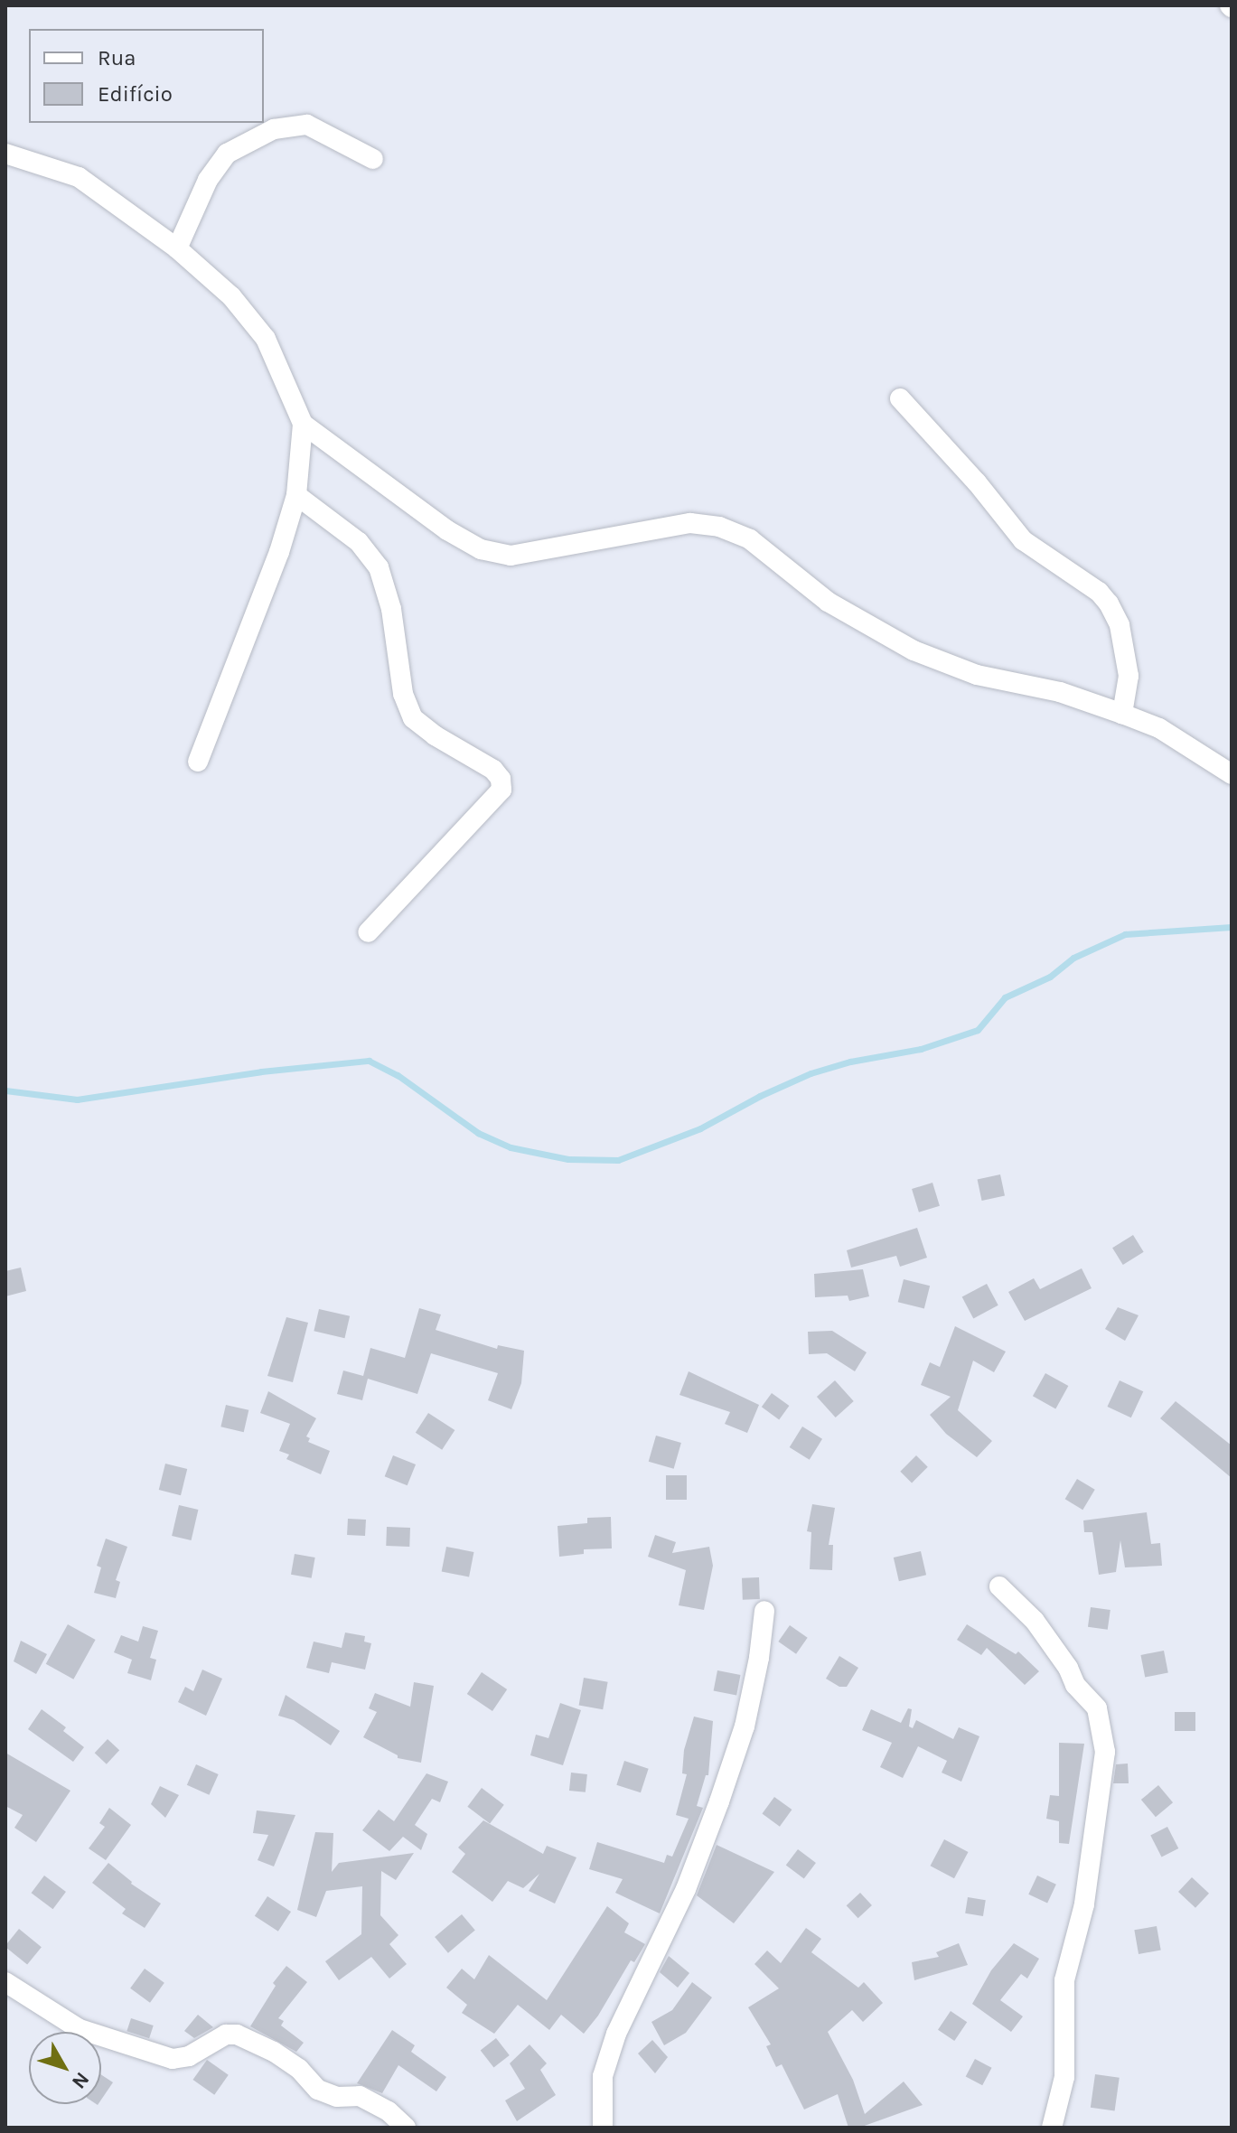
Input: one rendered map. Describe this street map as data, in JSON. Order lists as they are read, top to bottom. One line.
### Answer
{"legend":["Rua","Edifício"],"north":"bottom right"}
